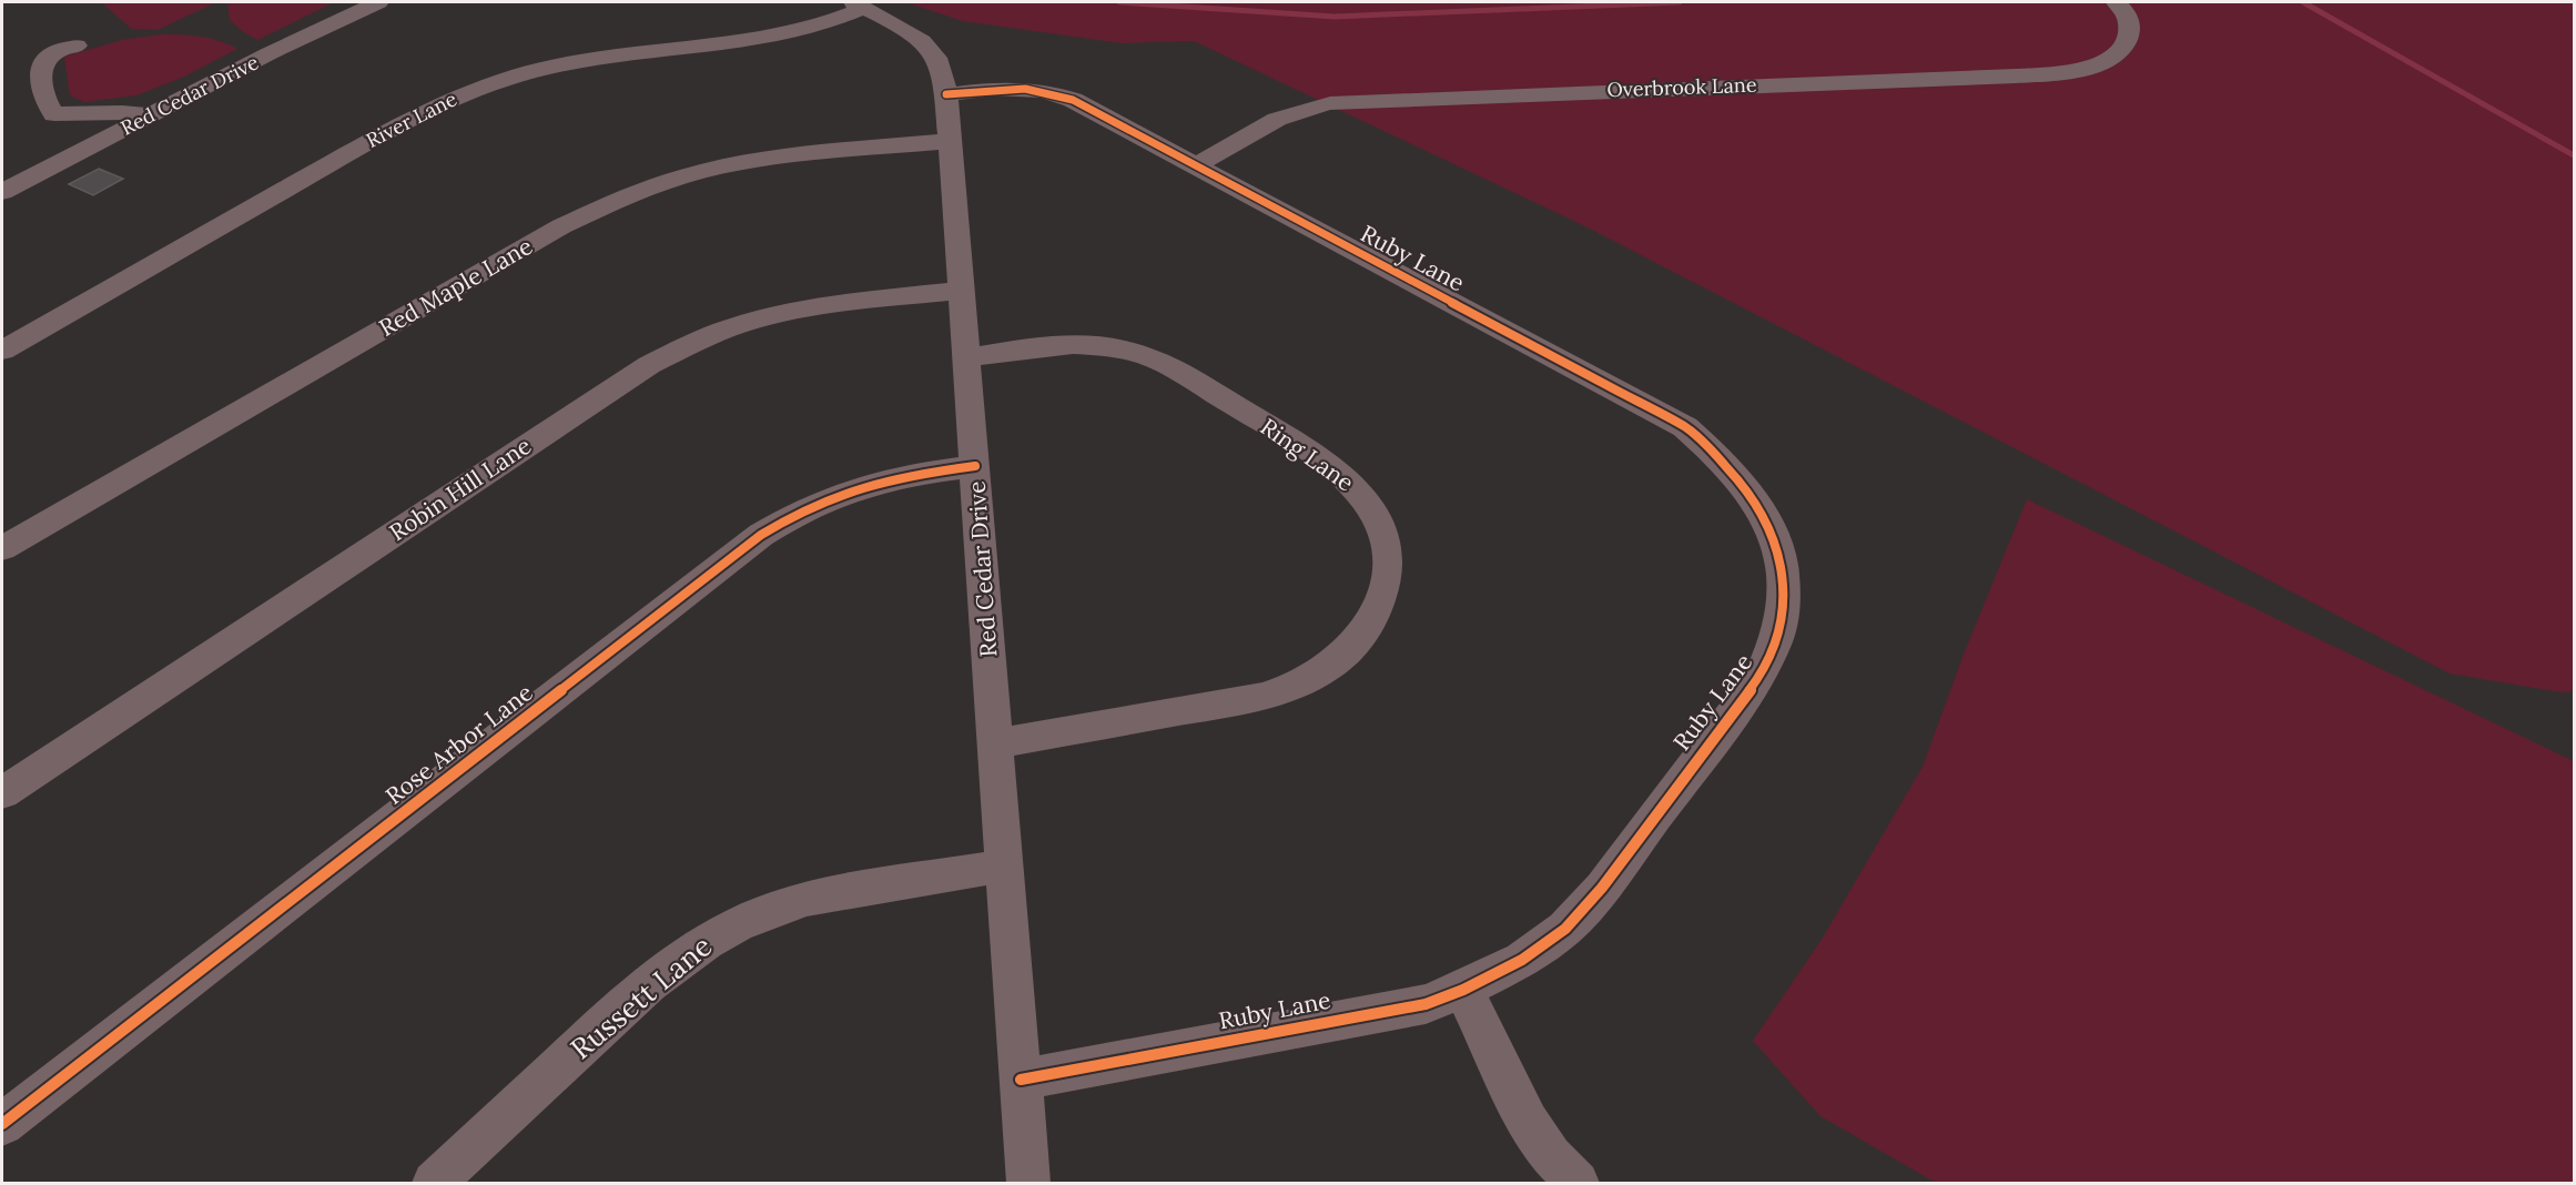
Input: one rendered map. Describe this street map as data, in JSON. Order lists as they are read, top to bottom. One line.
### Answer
{"streets":{"street":["Overbrook Lane","Red Cedar Drive","River Lane","Ruby Lane","Red Maple Lane","Ring Lane","Robin Hill Lane","Rose Arbor Lane","Russett Lane"]},"crossings":[["Overbrook Lane","Ruby Lane"],["Red Cedar Drive","River Lane"],["Red Cedar Drive","Ruby Lane"],["Red Cedar Drive","Red Maple Lane"],["Red Cedar Drive","Ring Lane"],["Red Cedar Drive","Robin Hill Lane"],["Red Cedar Drive","Rose Arbor Lane"],["Red Cedar Drive","Russett Lane"]]}
